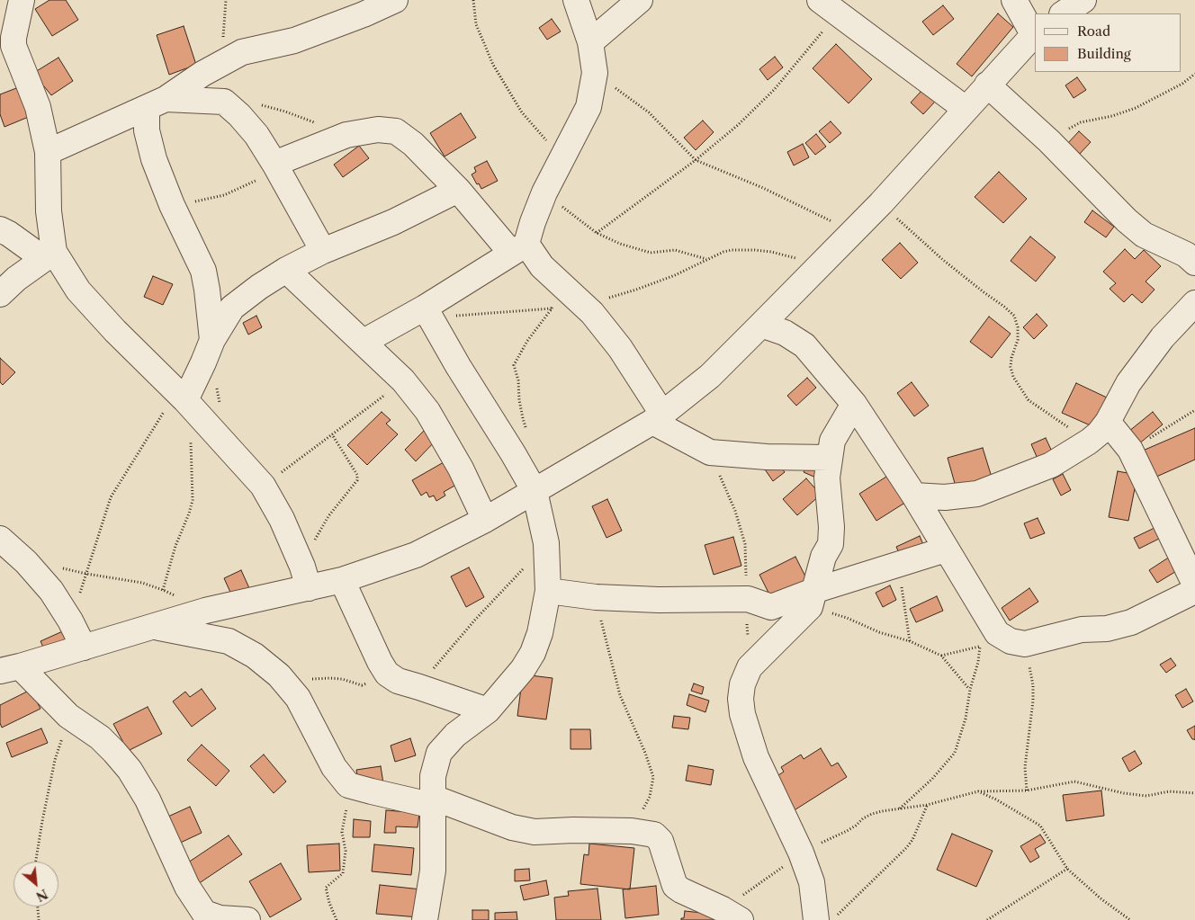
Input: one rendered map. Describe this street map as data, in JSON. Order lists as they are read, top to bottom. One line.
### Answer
{"legend":["Road","Building"],"north":"bottom right"}
